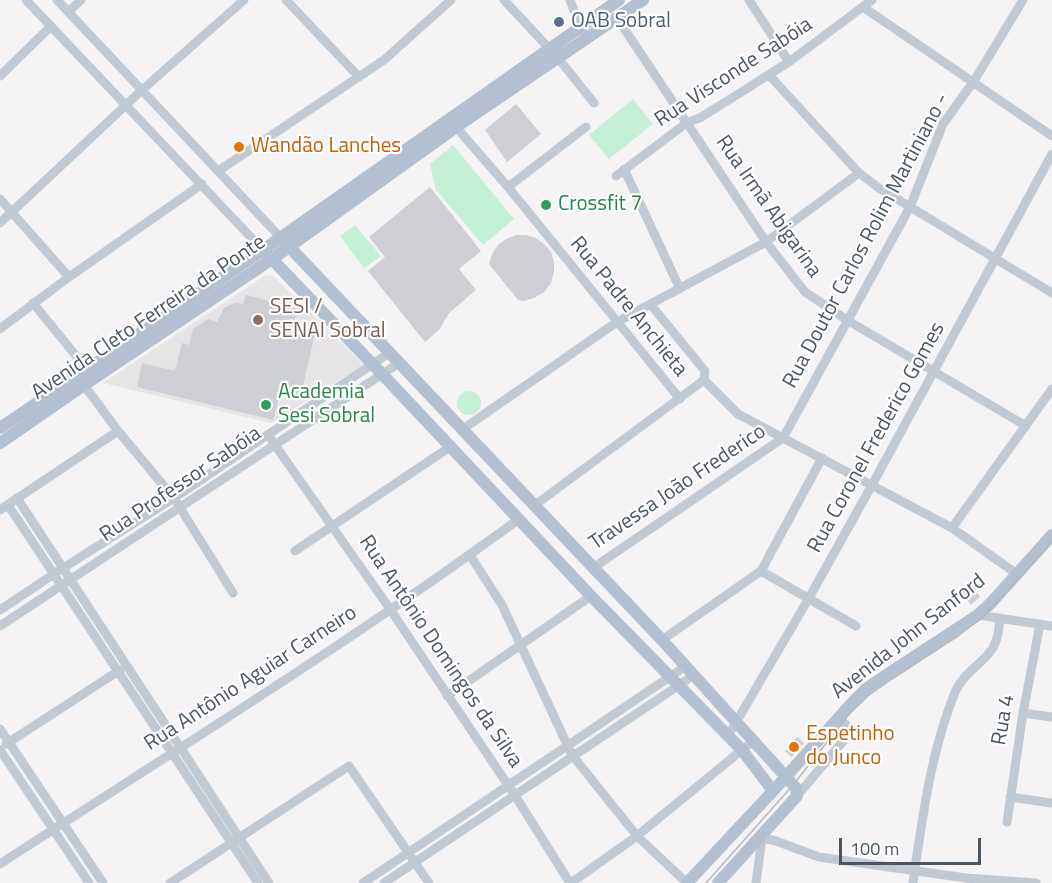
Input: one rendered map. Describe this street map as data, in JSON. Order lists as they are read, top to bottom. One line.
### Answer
{"streets":{"main road":["Avenida Cleto Ferreira da Ponte","Avenida John Sanford"],"street":["Rua Visconde Sabóia","Rua Irmã Abigarina","Rua Doutor Carlos Rolim Martiniano -","Rua Padre Anchieta","Rua Coronel Frederico Gomes","Rua Professor Sabóia","Travessa João Frederico","Rua Antônio Domingos da Silva","Rua Antônio Aguiar Carneiro","Rua 4"]},"crossings":[["Rua Visconde Sabóia","Rua Irmã Abigarina"],["Rua Irmã Abigarina","Rua Doutor Carlos Rolim Martiniano -"],["Rua Irmã Abigarina","Rua Coronel Frederico Gomes"],["Rua Doutor Carlos Rolim Martiniano -","Travessa João Frederico"],["Rua Professor Sabóia","Rua Antônio Domingos da Silva"],["Rua Antônio Domingos da Silva","Rua Antônio Aguiar Carneiro"]],"places":["OAB Sobral","Wandão Lanches","Crossfit 7","SESI / SENAI Sobral","Academia Sesi Sobral","Espetinho do Junco"],"scale_bar":"100 m"}
